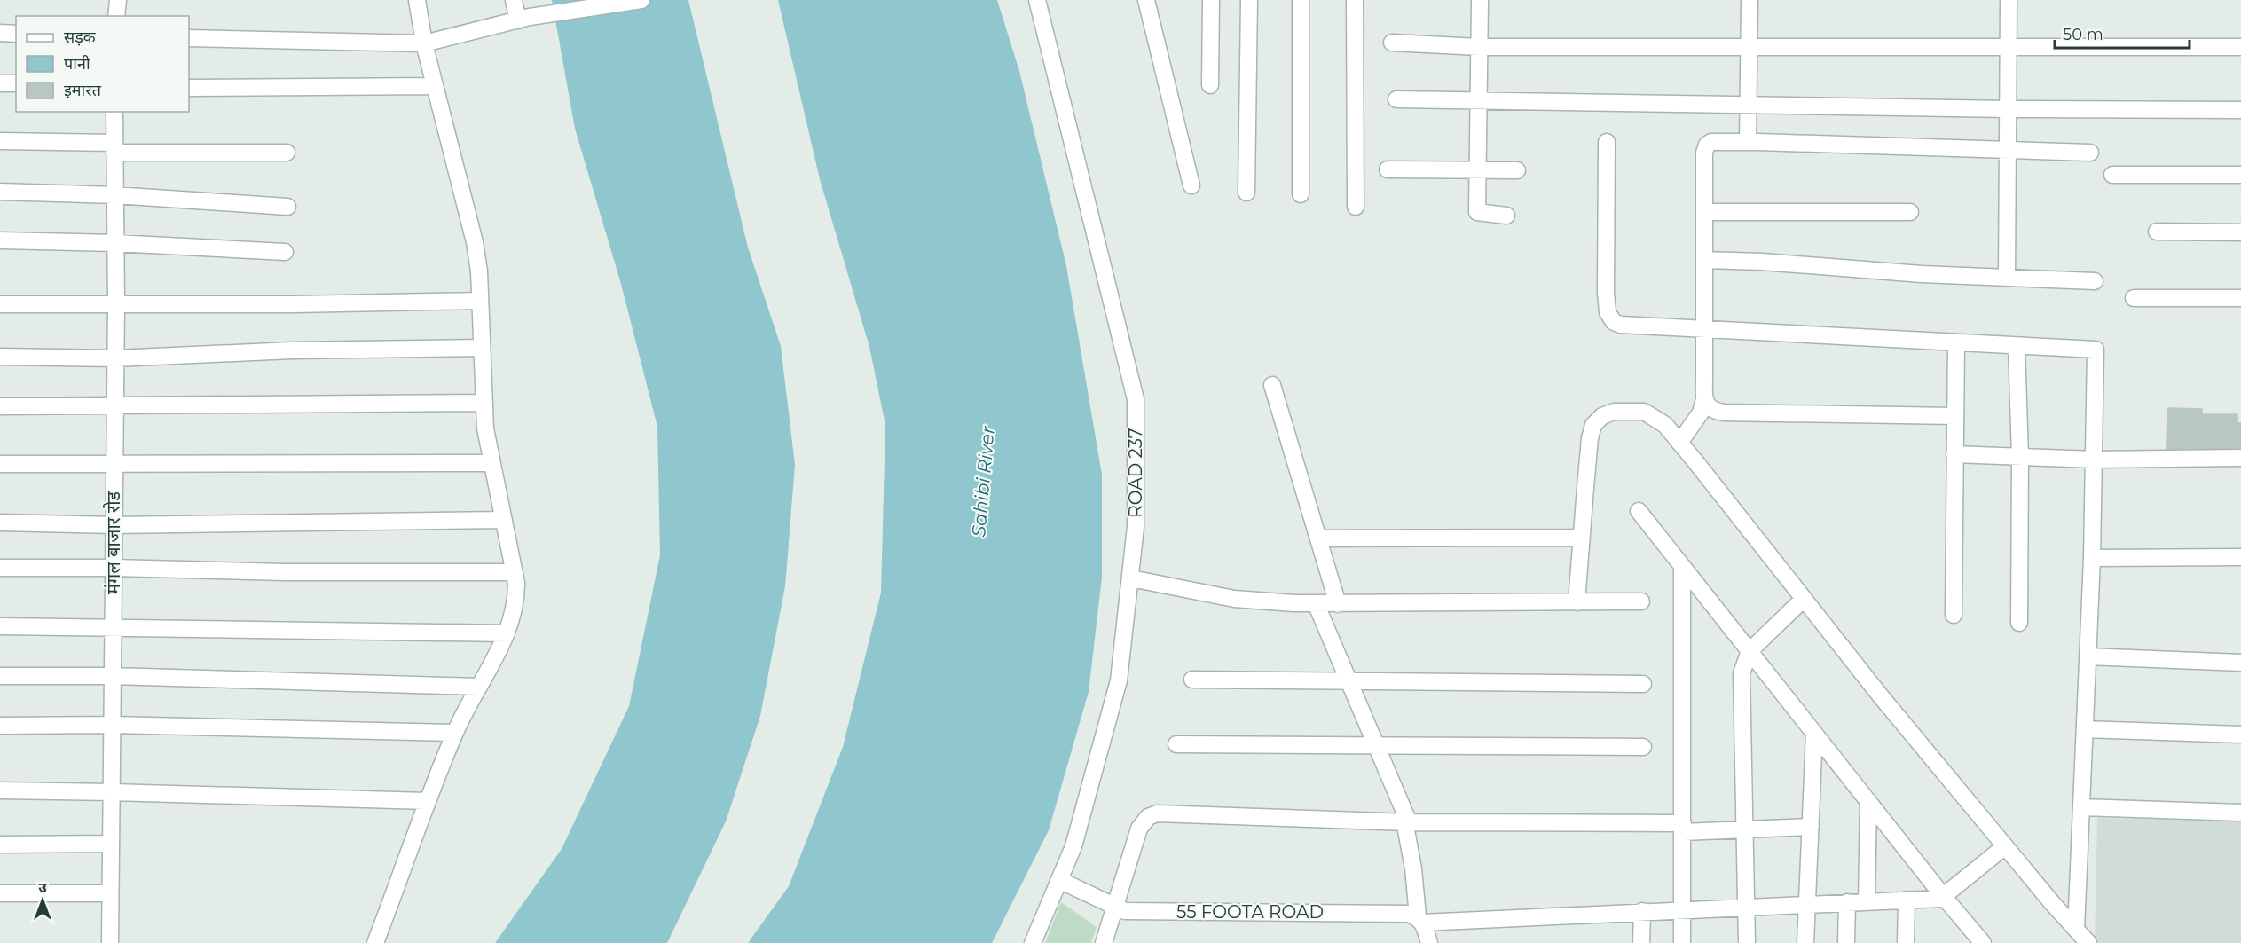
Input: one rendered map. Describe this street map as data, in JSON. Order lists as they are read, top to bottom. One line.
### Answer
{"streets":{"street":["ROAD 237","मंगल बाजार रोड","55 FOOTA ROAD"]},"crossings":[["ROAD 237","55 FOOTA ROAD"]],"water":["Sahibi River"],"legend":["सड़क","पानी","इमारत"],"scale_bar":"50 m","north":"top"}
